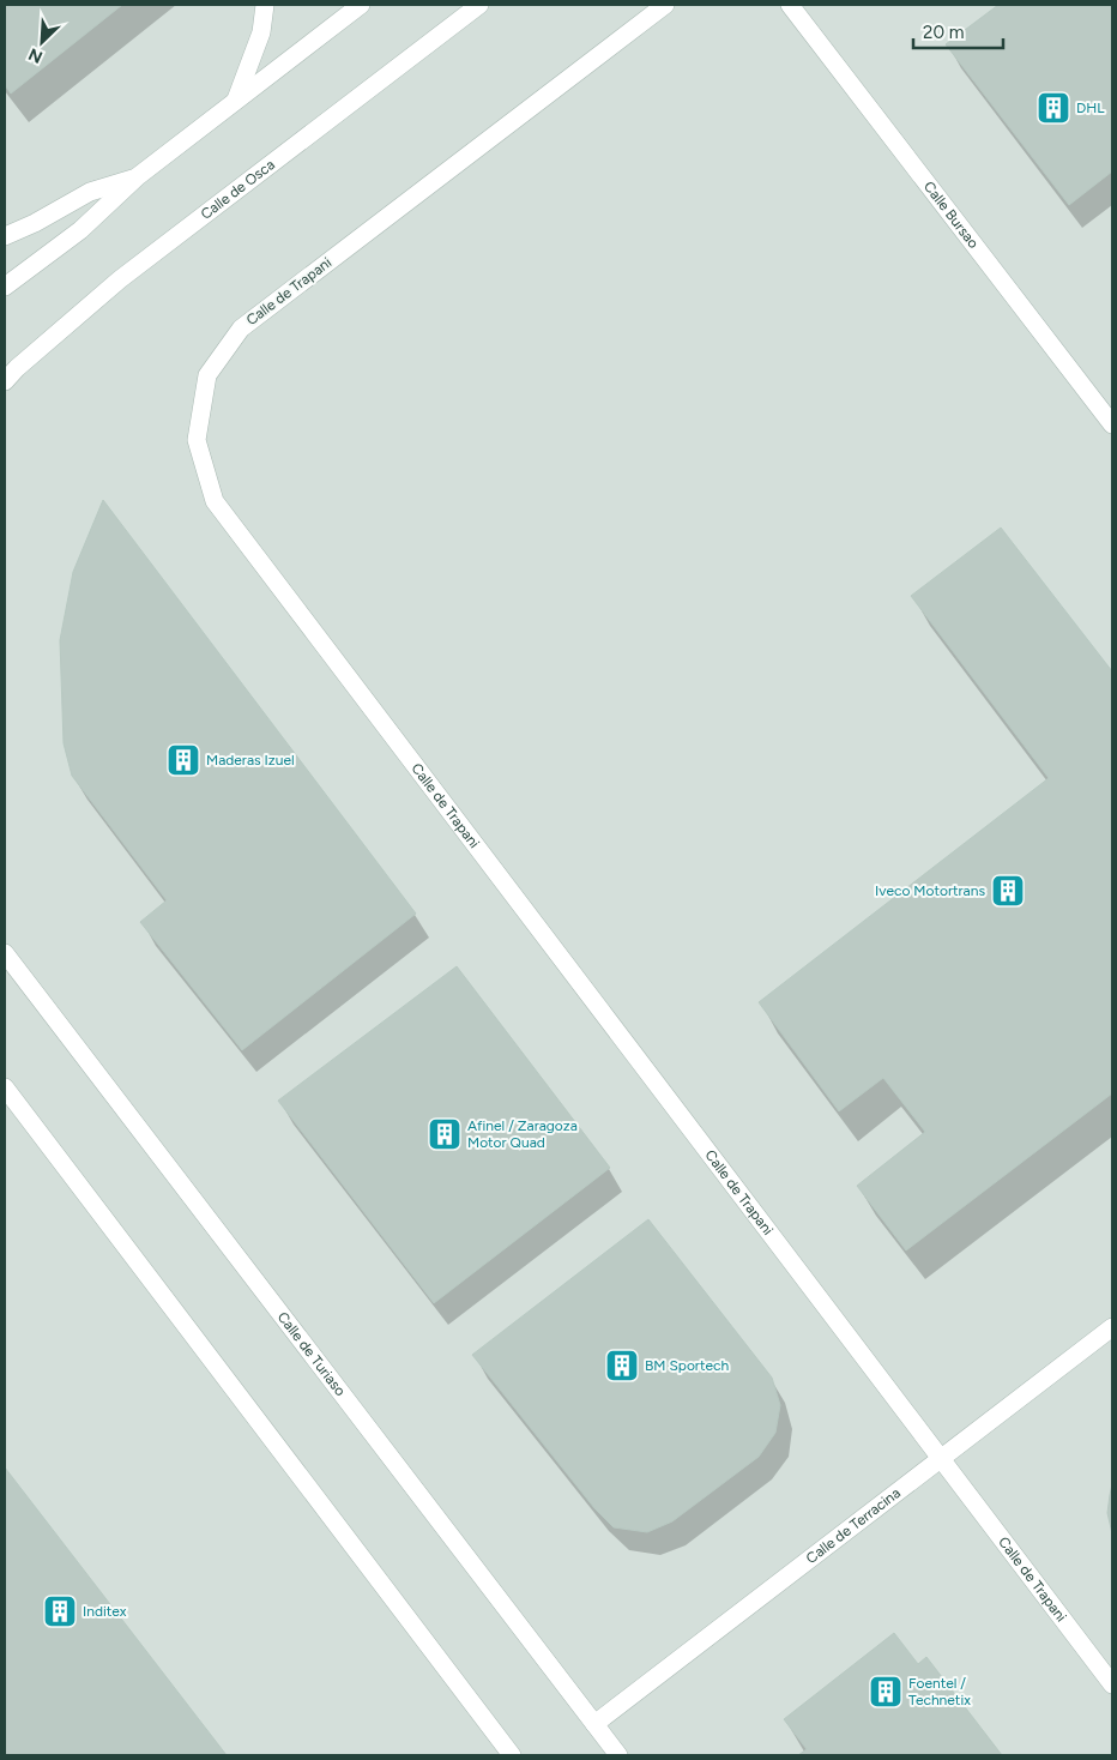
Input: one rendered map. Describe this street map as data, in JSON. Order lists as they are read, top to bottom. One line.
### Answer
{"streets":{"street":["Calle de Osca","Calle Bursao","Calle de Trapani","Calle de Turiaso","Calle de Terracina"]},"crossings":[["Calle de Trapani","Calle de Terracina"],["Calle de Turiaso","Calle de Terracina"]],"places":{"building":["DHL","Maderas Izuel","Iveco Motortrans","Afinel / Zaragoza Motor Quad","BM Sportech","Inditex","Foentel / Technetix"]},"scale_bar":"20 m","north":"bottom left"}
